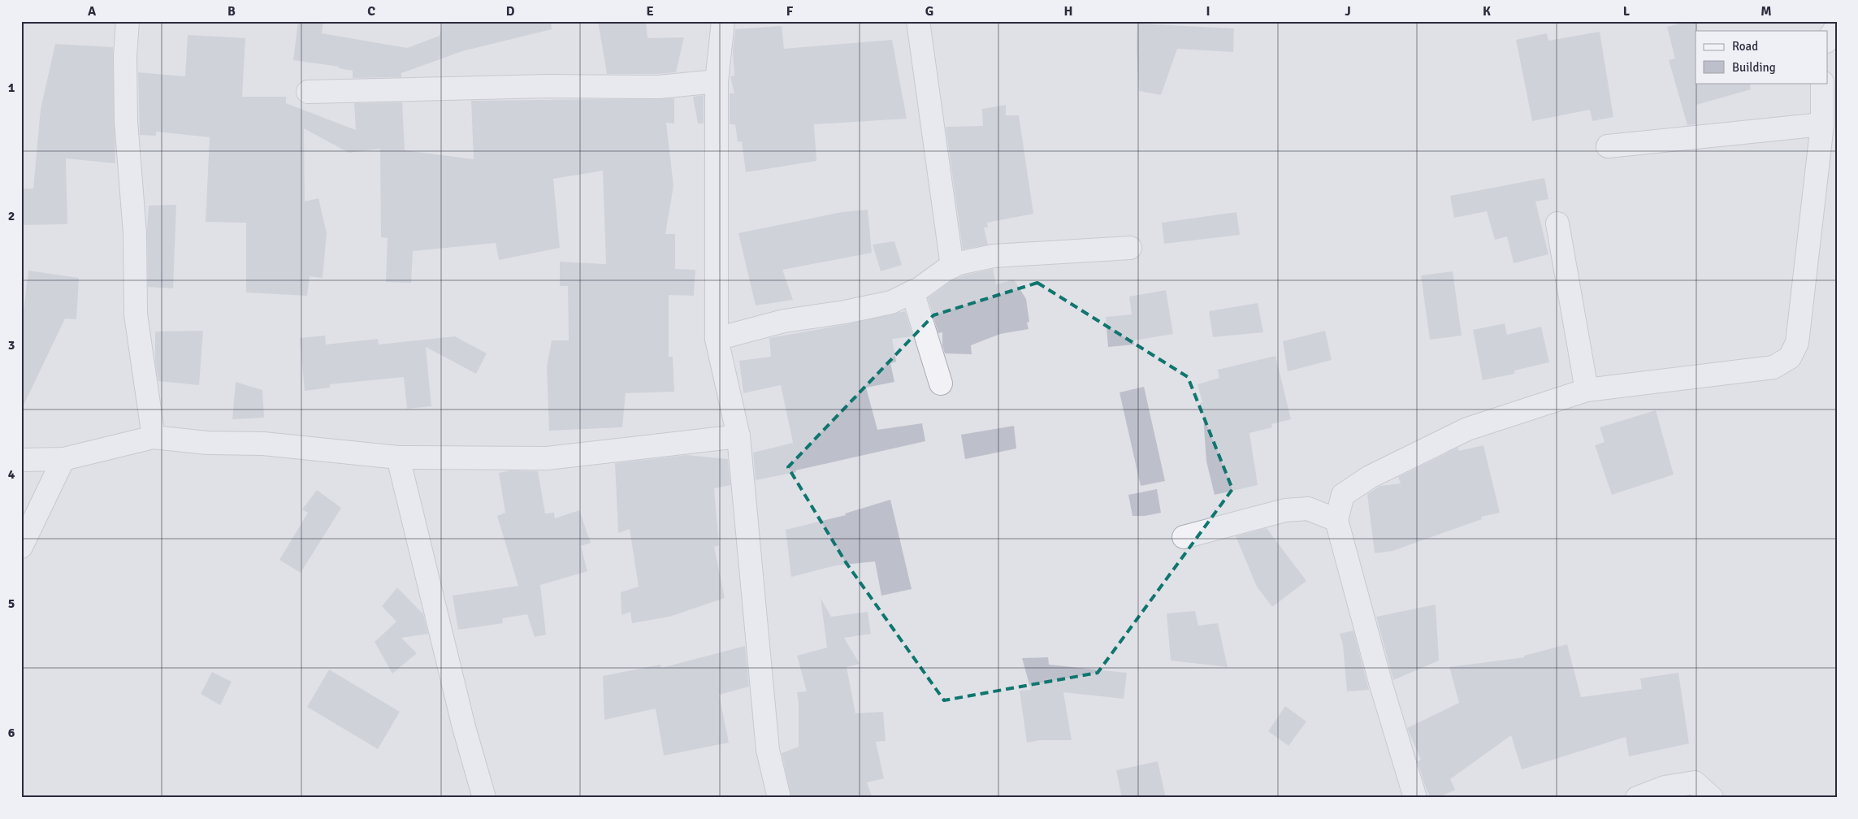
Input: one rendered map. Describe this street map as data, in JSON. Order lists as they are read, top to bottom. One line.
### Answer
{"legend":["Road","Building"],"grid":{"columns":["A","B","C","D","E","F","G","H","I","J","K","L","M"],"rows":["1","2","3","4","5","6"]}}
